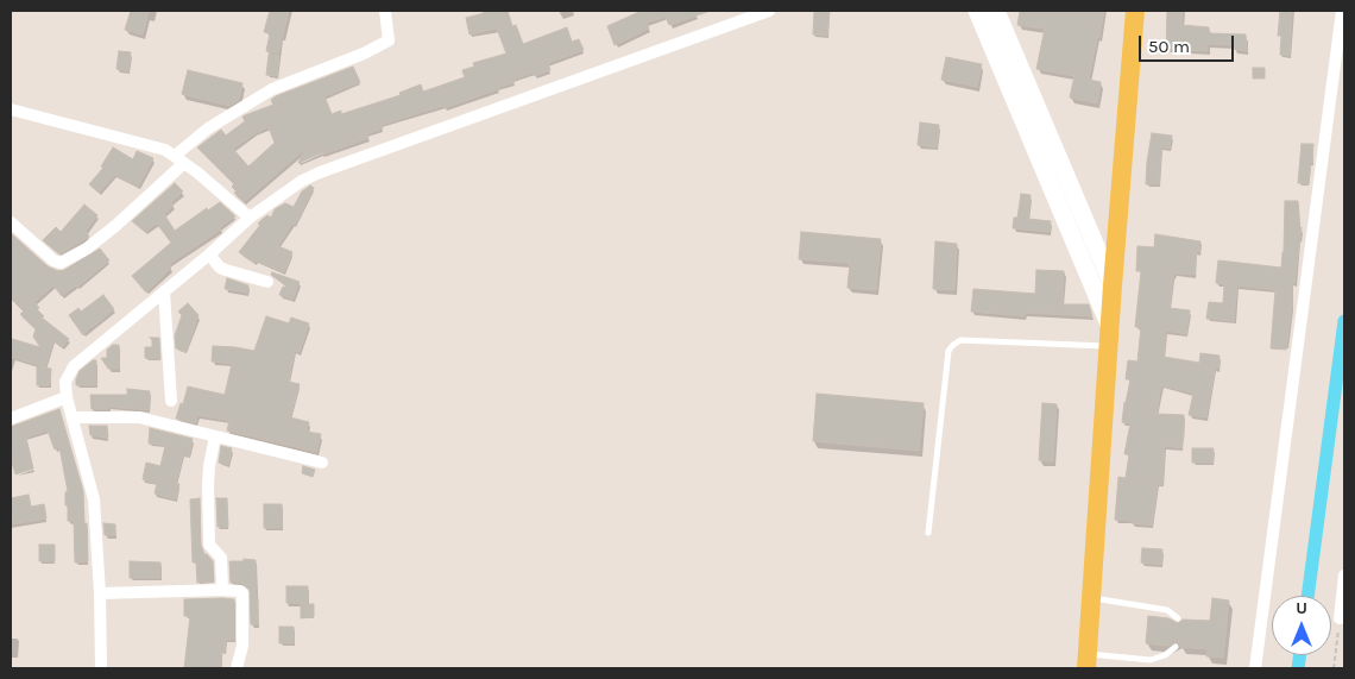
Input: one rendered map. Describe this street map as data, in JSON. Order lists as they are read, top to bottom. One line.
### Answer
{"scale_bar":"50 m","north":"top"}
